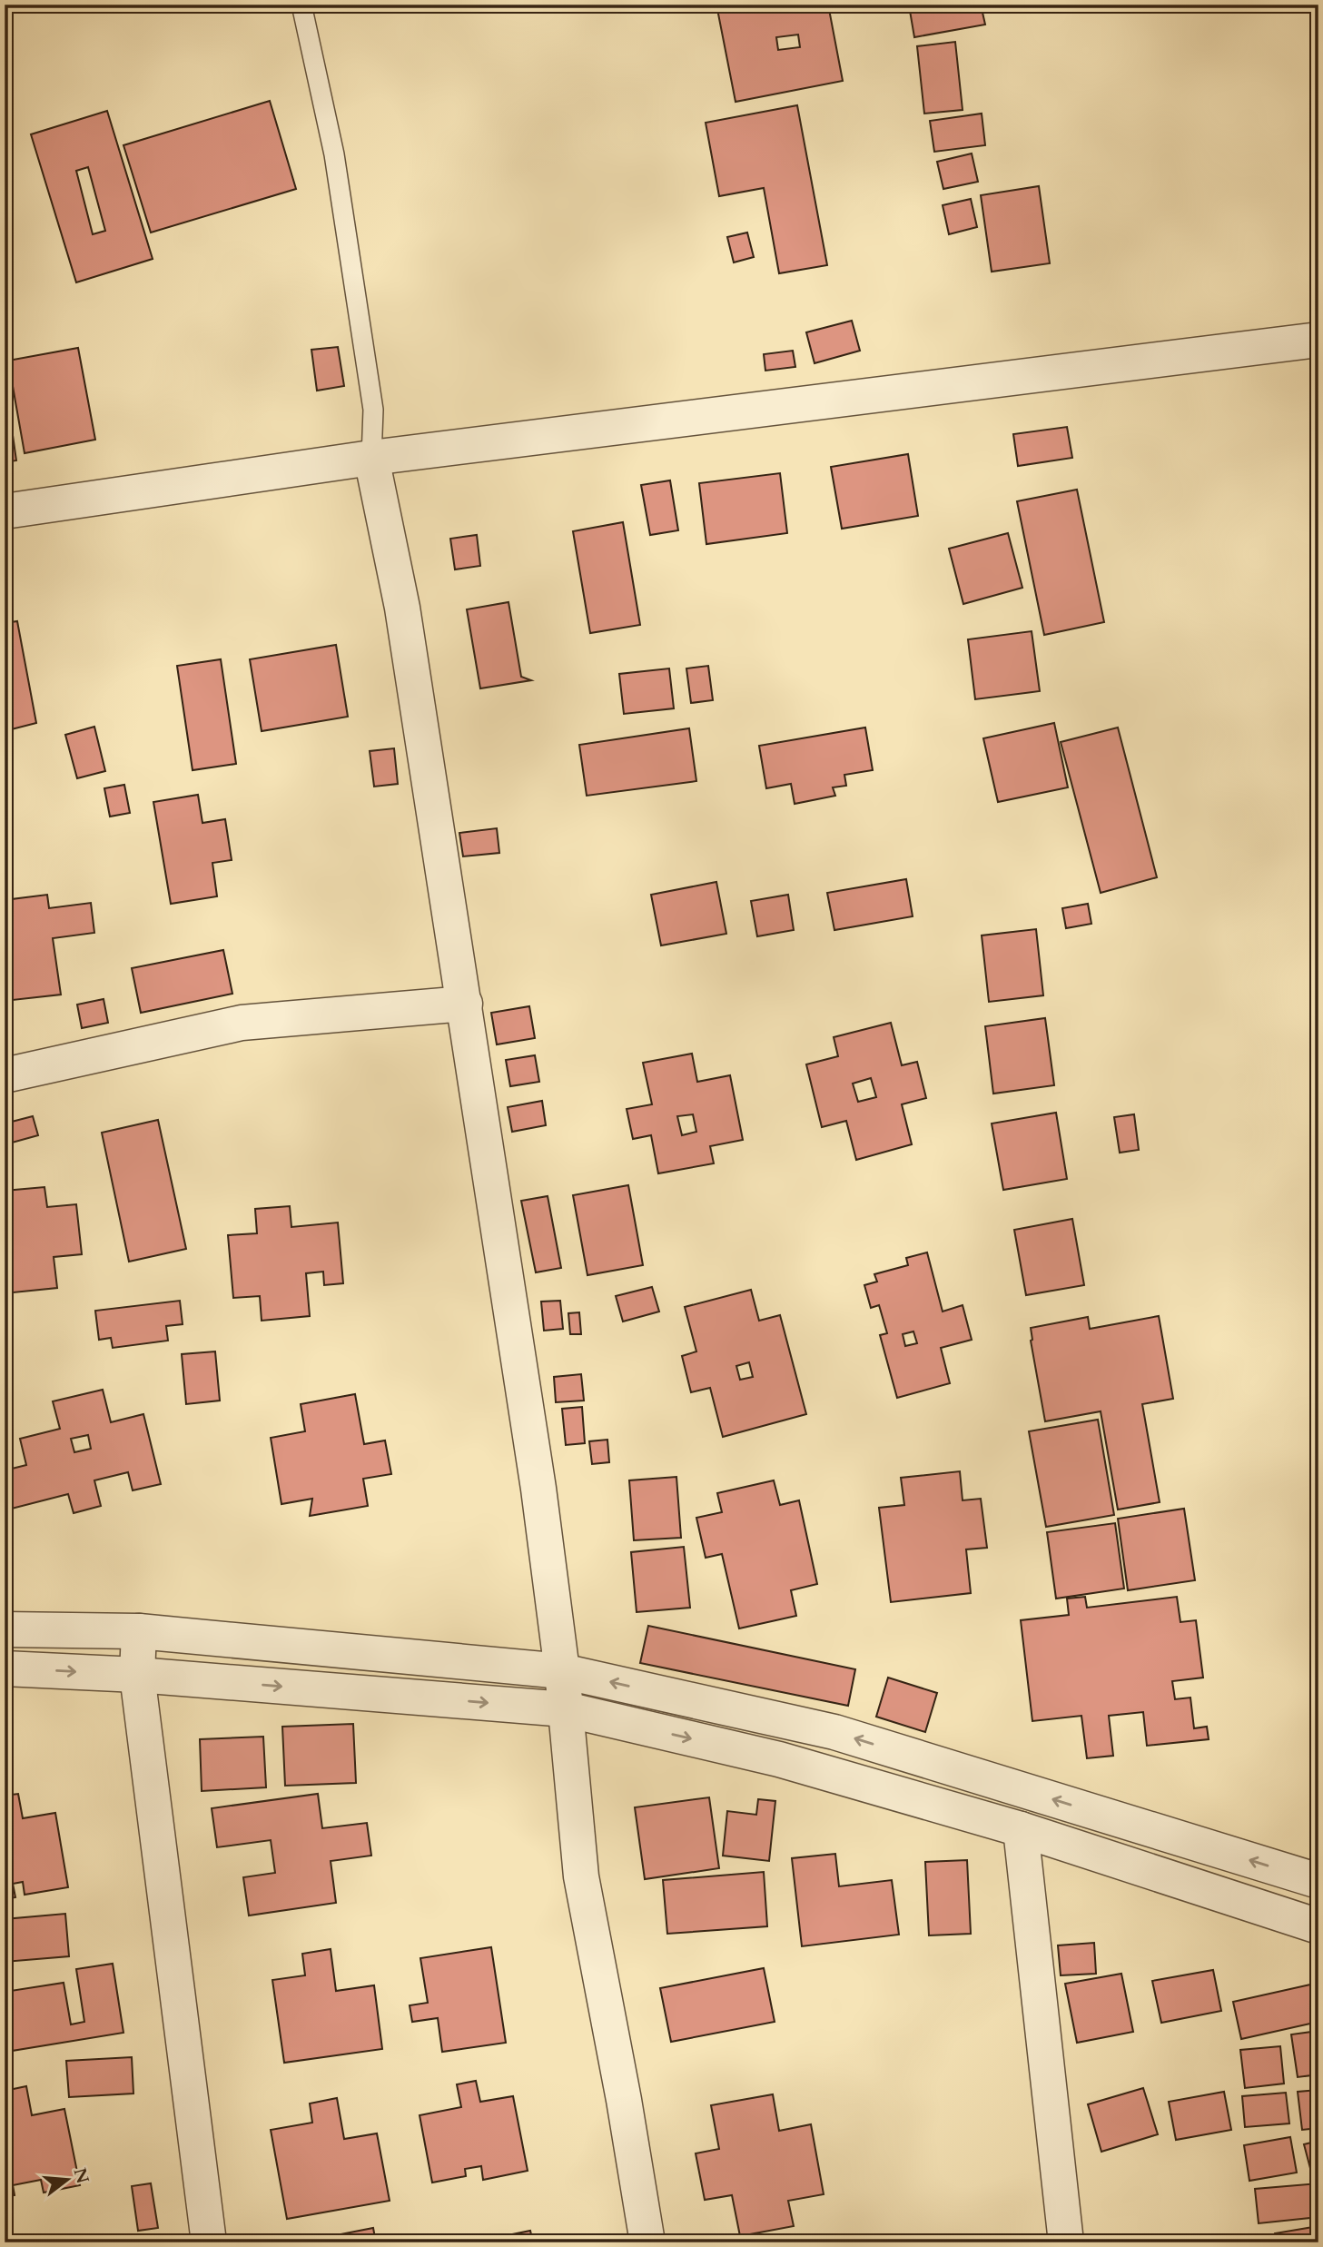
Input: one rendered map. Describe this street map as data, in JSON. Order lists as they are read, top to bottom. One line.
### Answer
{"north":"right"}
